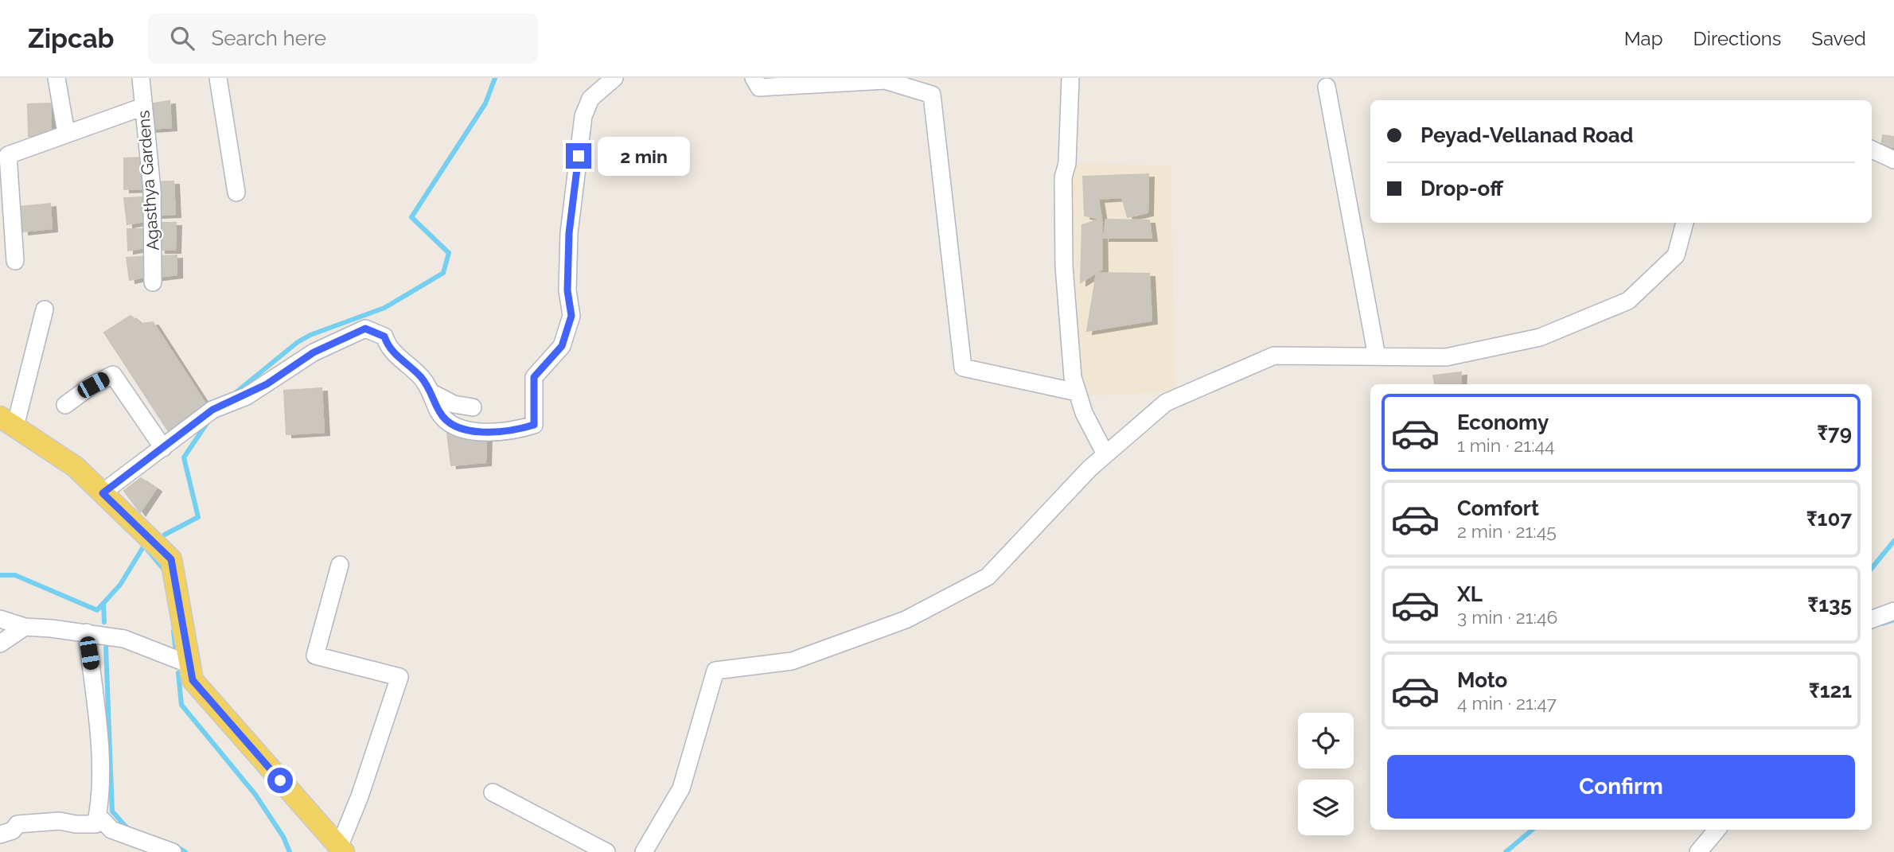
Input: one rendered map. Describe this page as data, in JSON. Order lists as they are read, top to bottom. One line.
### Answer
{"streets":{"street":["Agasthya Gardens"]},"page":{"header":"Zipcab","search":"Search here","nav":["Map","Directions","Saved"],"banner":["Peyad-Vellanad Road","Drop-off"],"bubble":"2 min","list":[{"name":"Economy","note":"1 min · 21:44","value":"₹79"},{"name":"Comfort","note":"2 min · 21:45","value":"₹107"},{"name":"XL","note":"3 min · 21:46","value":"₹135"},{"name":"Moto","note":"4 min · 21:47","value":"₹121"}],"buttons":"Confirm"}}
